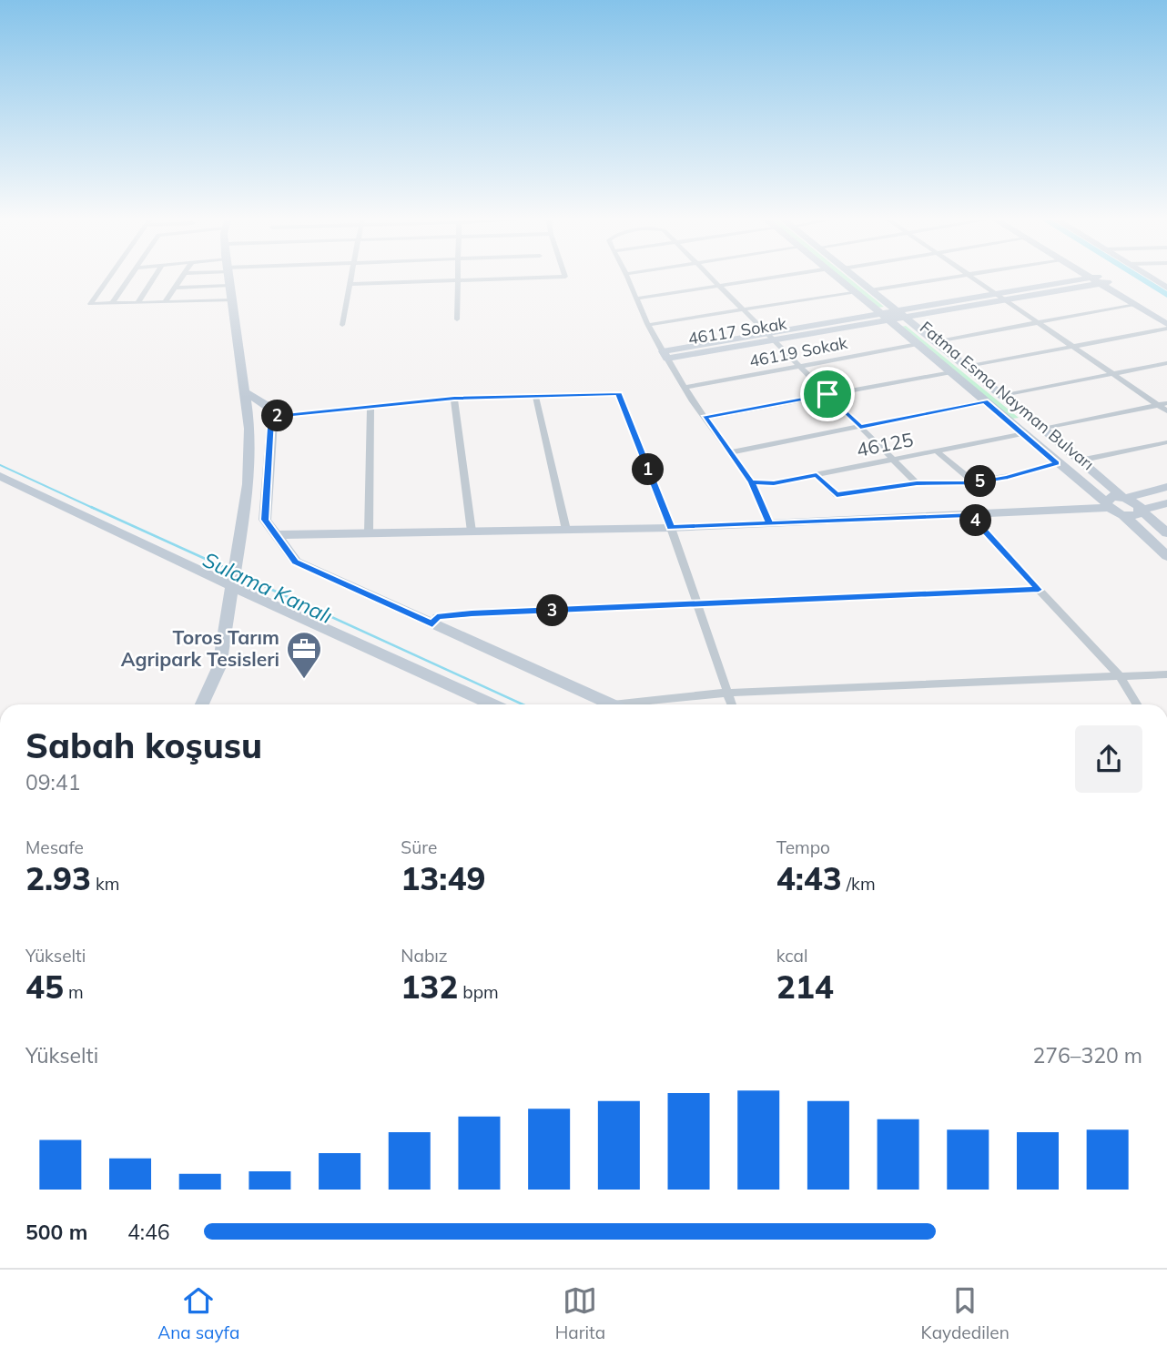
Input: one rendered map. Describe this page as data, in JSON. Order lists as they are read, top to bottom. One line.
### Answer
{"streets":{"street":["46117 Sokak","46119 Sokak","Fatma Esma Nayman Bulvarı","46125"]},"crossings":[["46117 Sokak","Fatma Esma Nayman Bulvarı"],["46119 Sokak","Fatma Esma Nayman Bulvarı"],["Fatma Esma Nayman Bulvarı","46125"]],"water":["Sulama Kanalı"],"places":{"office":["Toros Tarım Agripark Tesisleri"]},"page":{"pins":["2","1","5","4","3"],"heading":["Sabah koşusu","09:41"],"stats":[["Mesafe","2.93 km"],["Süre","13:49"],["Tempo","4:43 /km"],["Yükselti","45 m"],["Nabız","132 bpm"],["kcal","214"]],"chart":["Yükselti","276–320 m"],"list":[{"name":"500 m","note":"4:46"}],"tabs":["Ana sayfa","Harita","Kaydedilen"]}}
